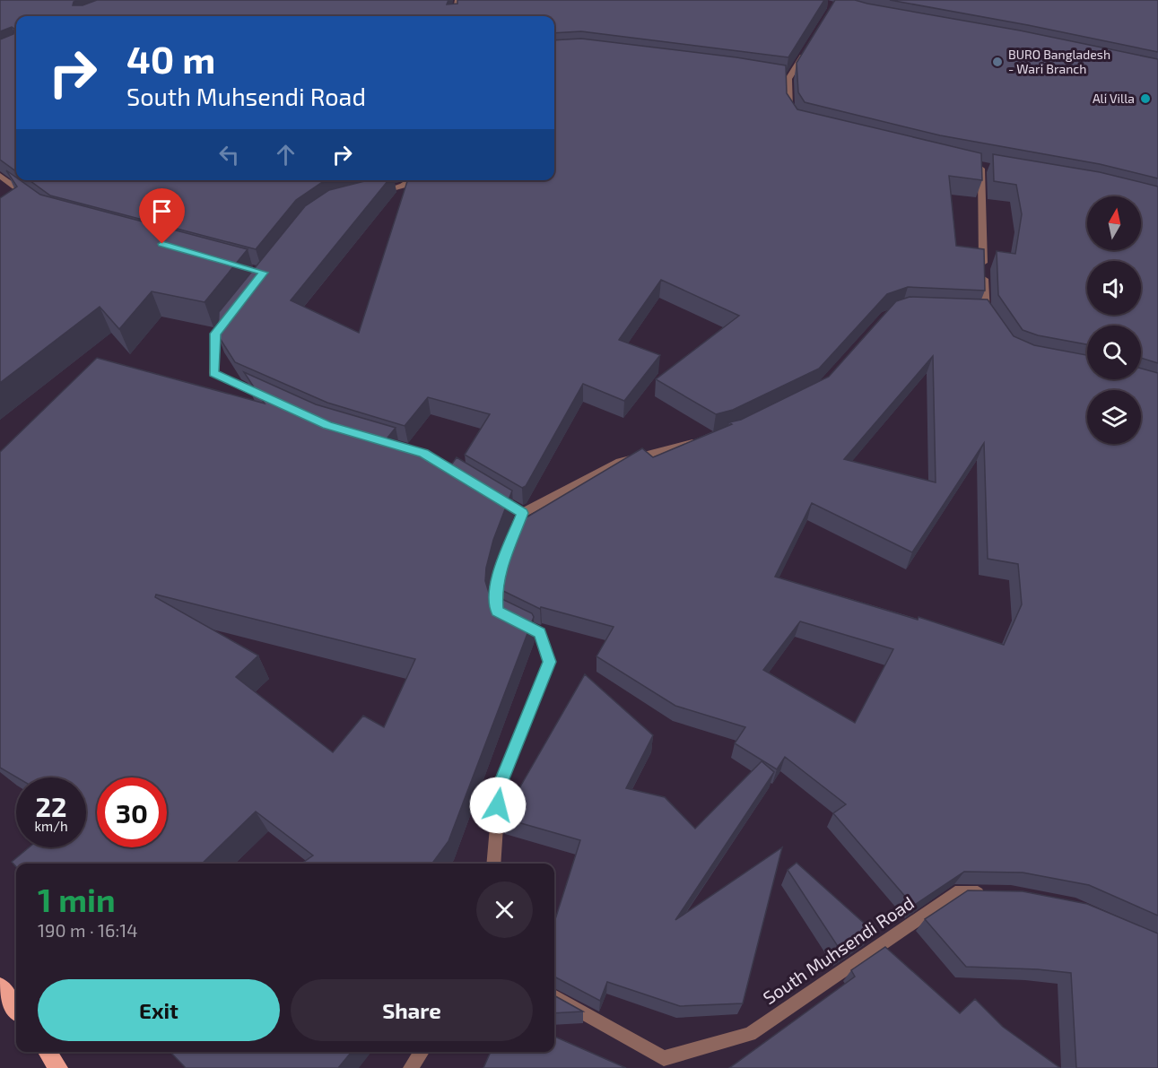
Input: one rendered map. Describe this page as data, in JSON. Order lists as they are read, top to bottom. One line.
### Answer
{"streets":{"street":["South Muhsendi Road"]},"places":["BURO Bangladesh - Wari Branch","Ali Villa"],"north":"top","page":{"turn":["40 m","South Muhsendi Road"],"speed":"22 km/h","limit":"30","heading":["1 min","190 m · 16:14"],"buttons":["Exit","Share"]}}
